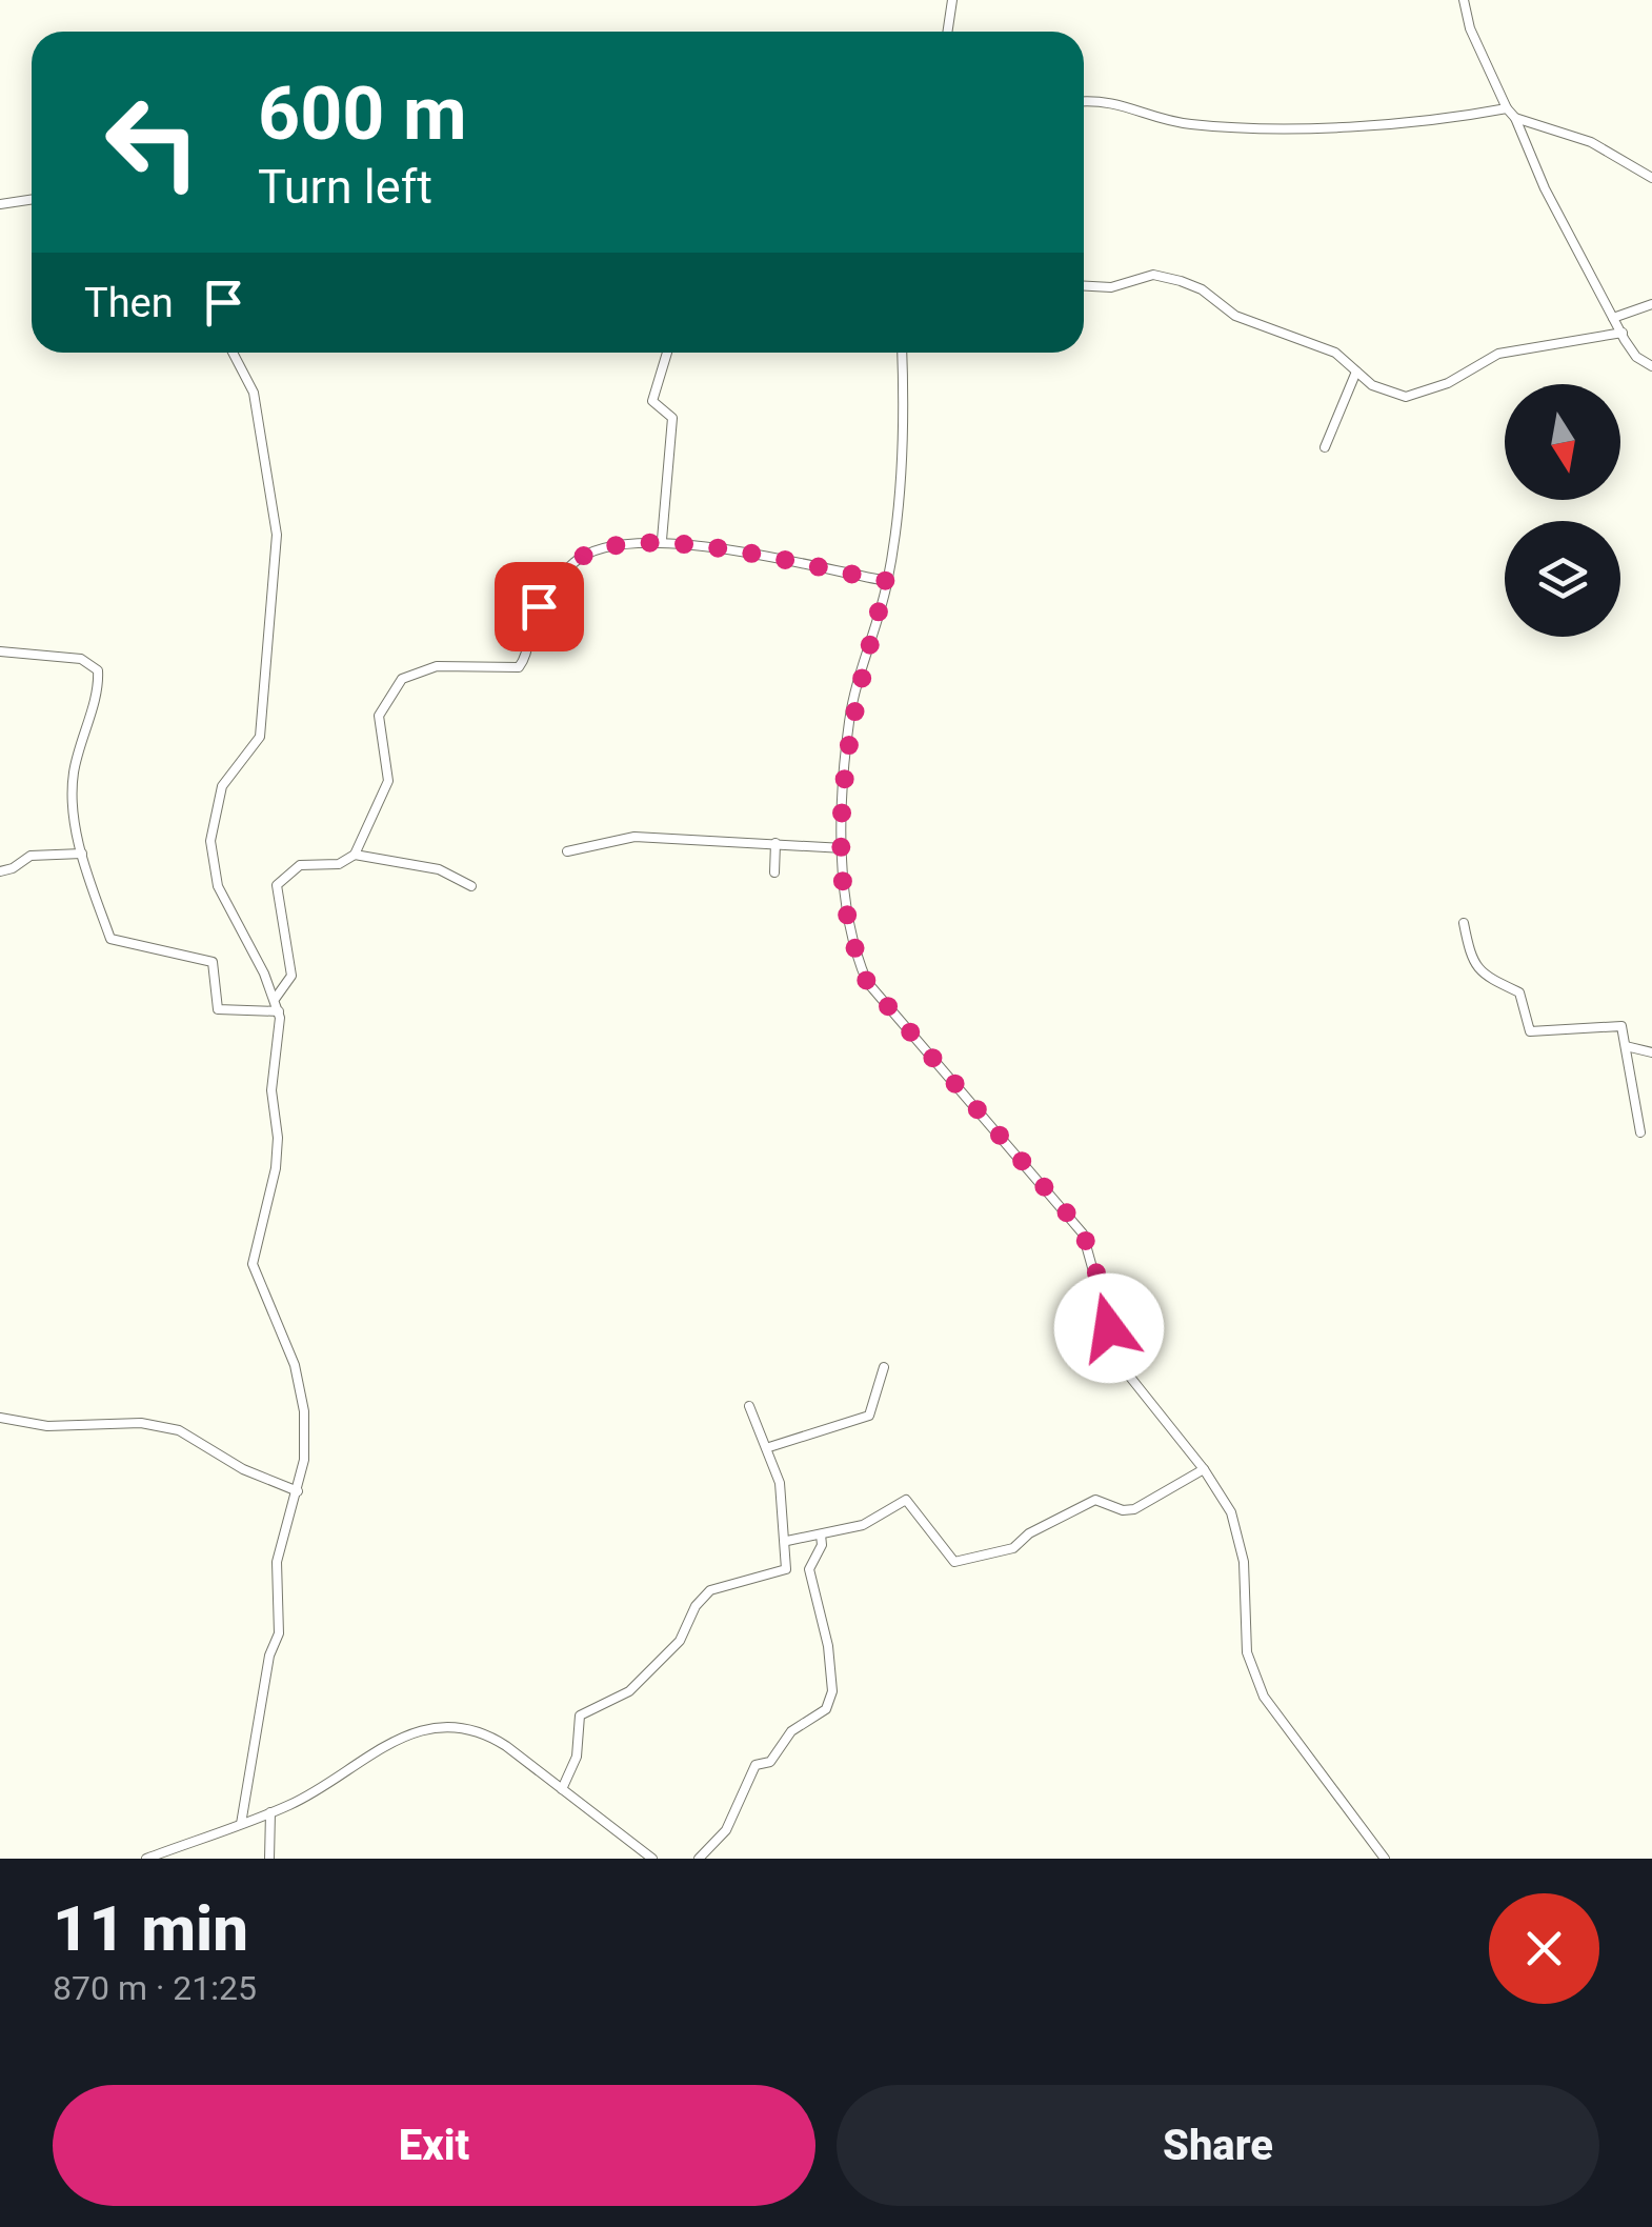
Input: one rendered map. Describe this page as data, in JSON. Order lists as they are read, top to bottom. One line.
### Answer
{"north":"bottom","page":{"turn":["600 m","Turn left"],"then":"Then","heading":["11 min","870 m · 21:25"],"buttons":["Exit","Share"]}}
